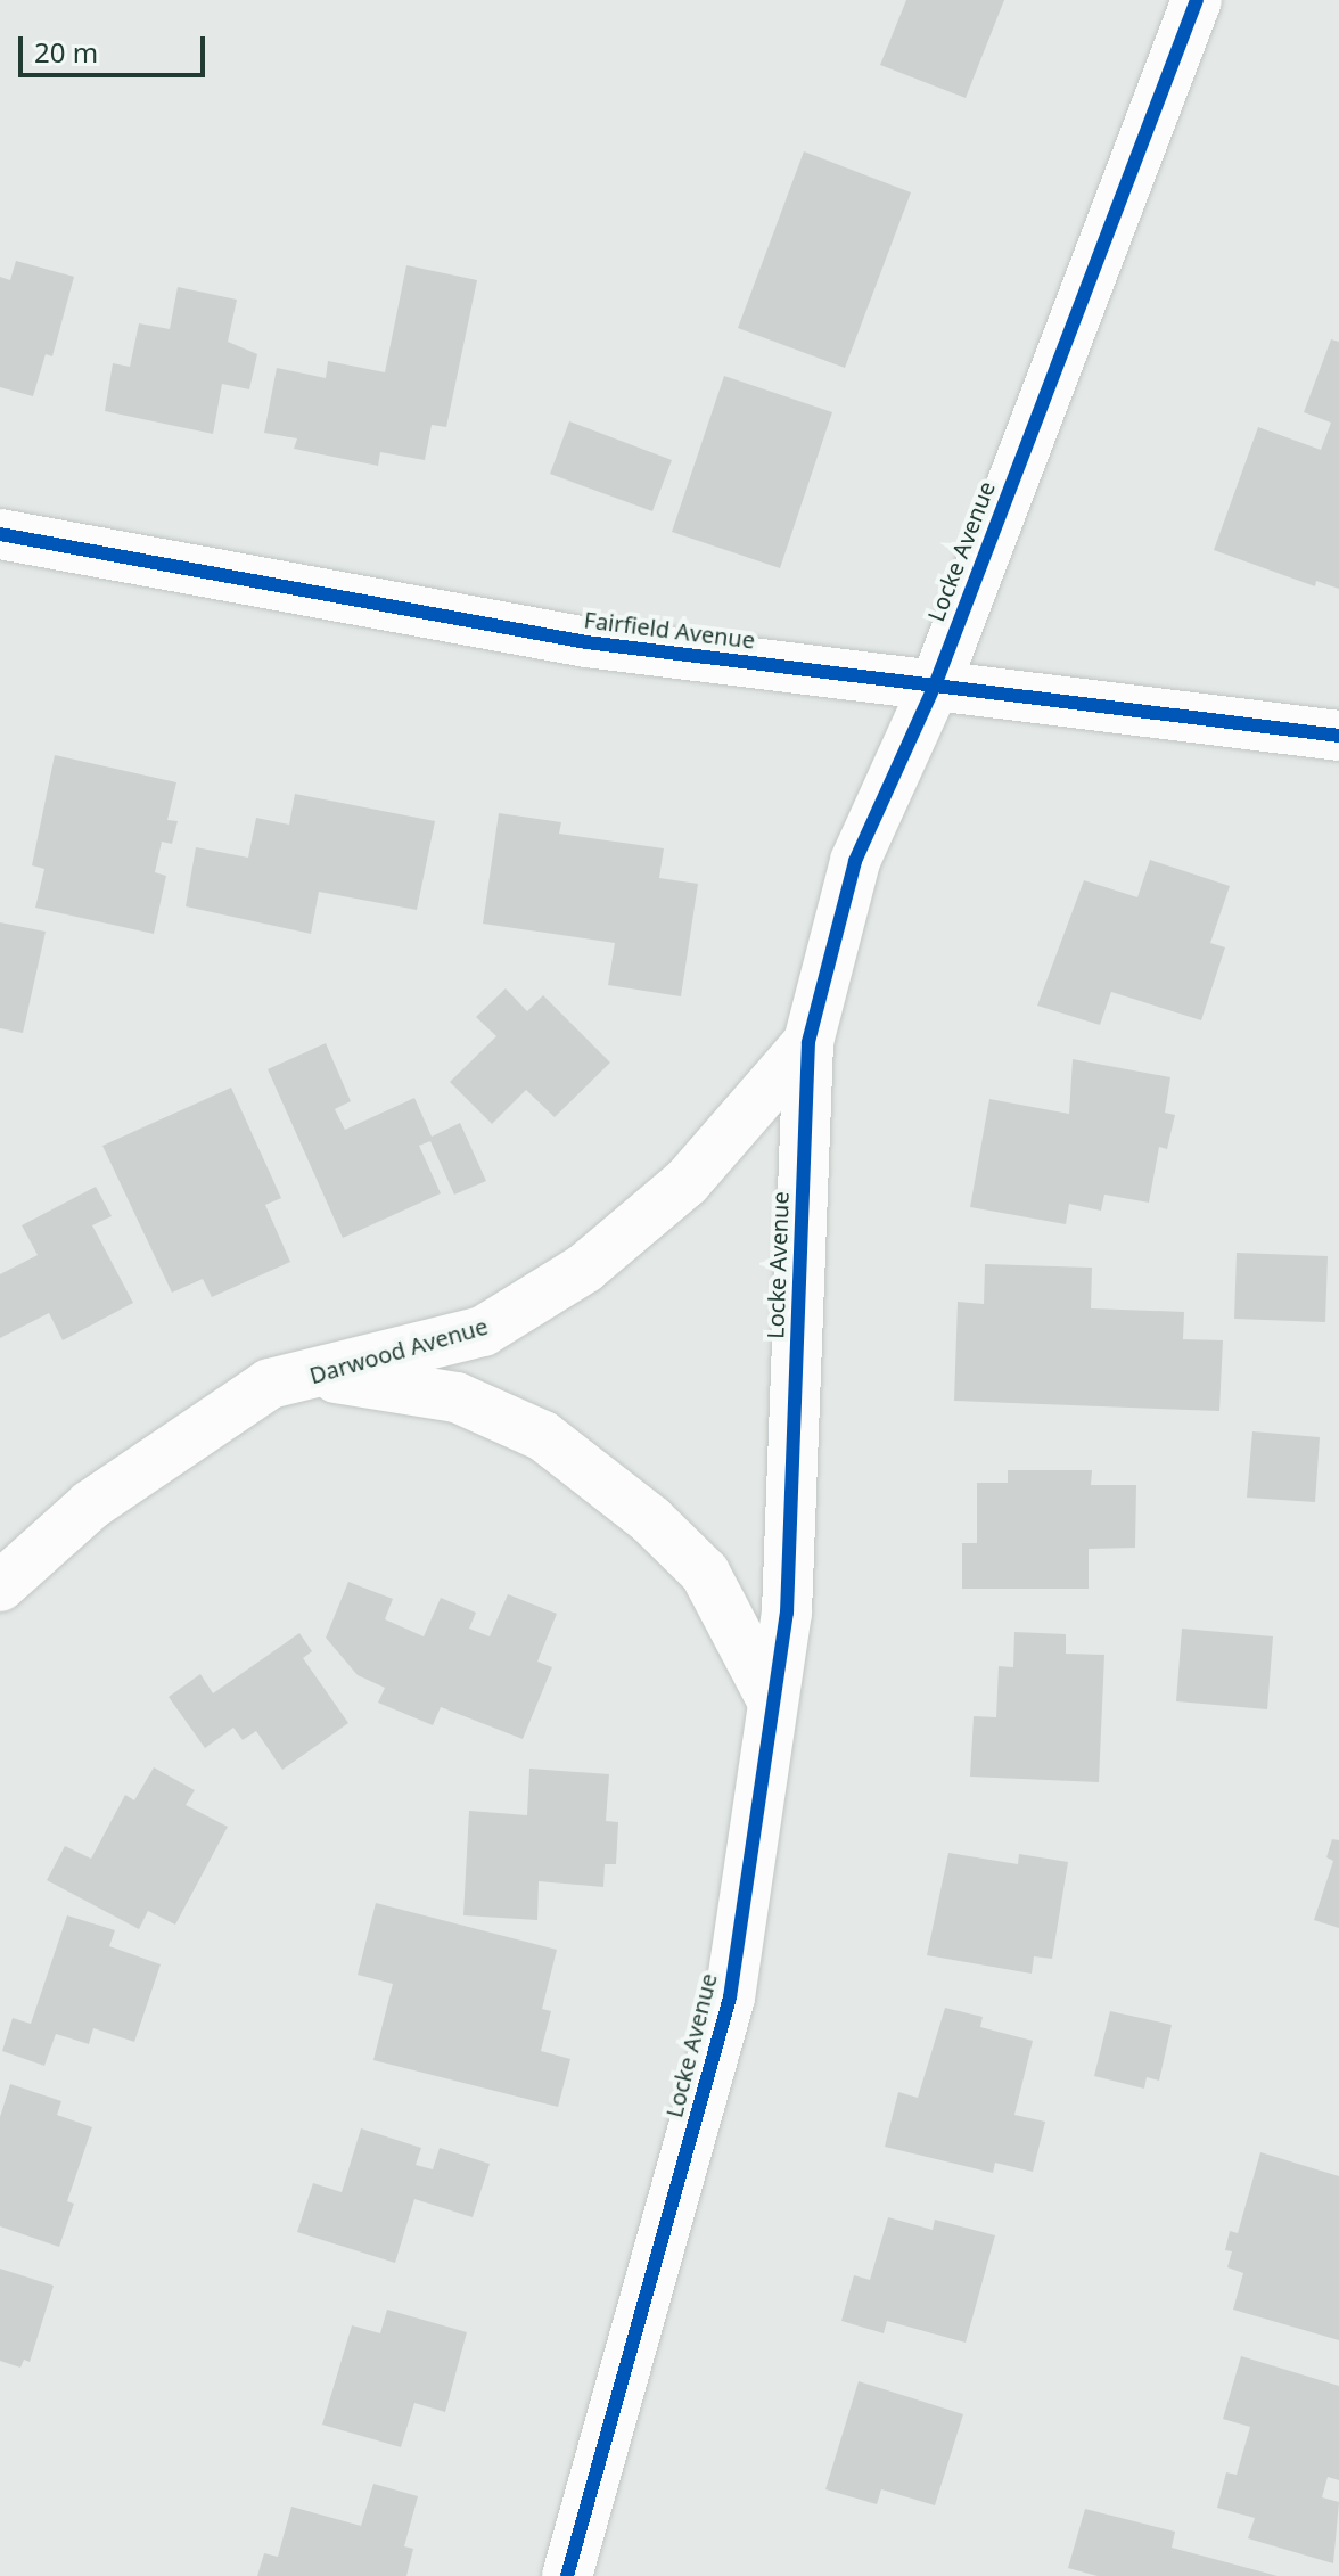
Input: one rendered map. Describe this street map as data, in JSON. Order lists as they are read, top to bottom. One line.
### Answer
{"streets":{"street":["Locke Avenue","Fairfield Avenue","Darwood Avenue"]},"crossings":[["Locke Avenue","Fairfield Avenue"],["Locke Avenue","Darwood Avenue"]],"scale_bar":"20 m"}
